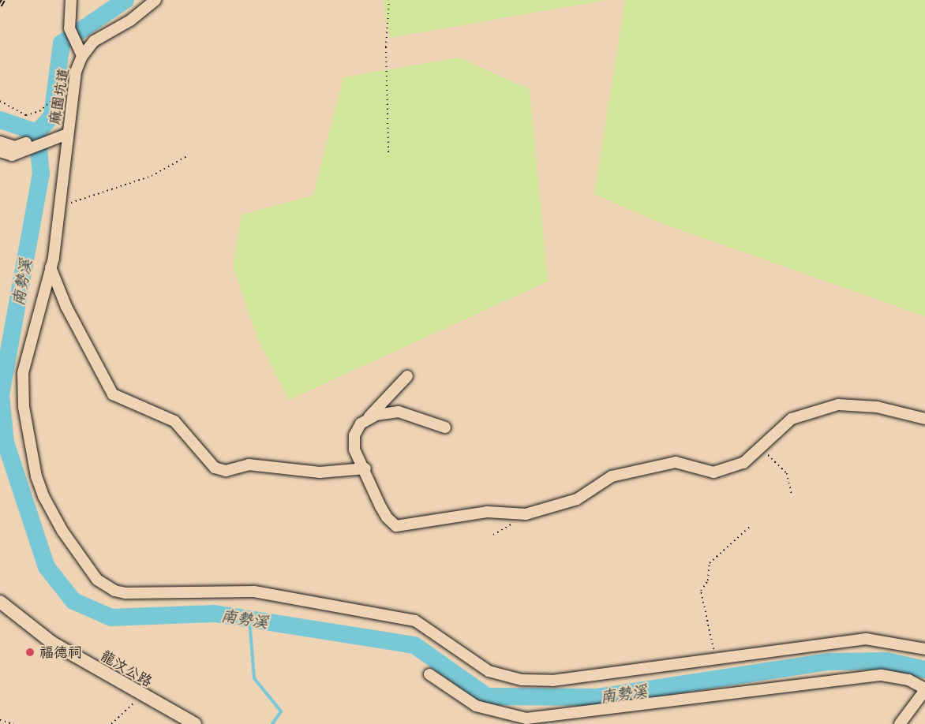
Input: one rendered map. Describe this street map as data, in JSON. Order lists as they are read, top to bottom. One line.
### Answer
{"streets":{"main road":["龍汶公路"],"street":["麻園坑道"]},"water":["南勢溪"],"places":["福德祠"]}
